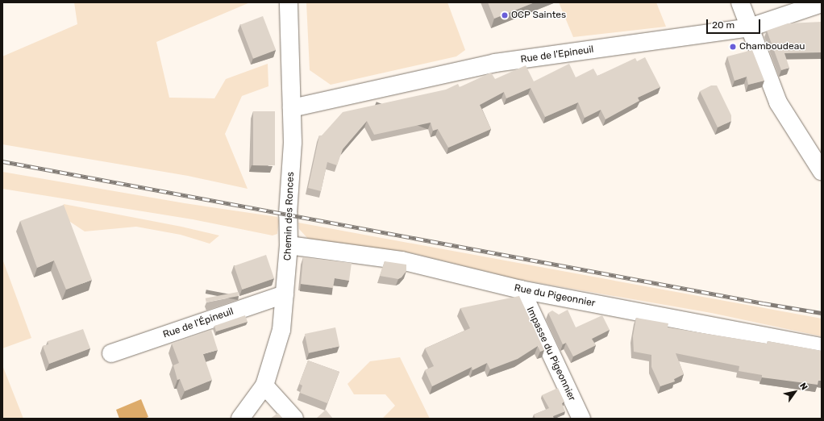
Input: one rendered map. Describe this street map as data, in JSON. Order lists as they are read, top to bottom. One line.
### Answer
{"streets":{"street":["Rue de l'Epineuil","Chemin des Ronces","Rue du Pigeonnier","Rue de l'Épineuil","Impasse du Pigeonnier"]},"crossings":[["Rue de l'Epineuil","Chemin des Ronces"],["Chemin des Ronces","Rue du Pigeonnier"],["Chemin des Ronces","Rue de l'Épineuil"],["Rue du Pigeonnier","Impasse du Pigeonnier"]],"places":["OCP Saintes","Chamboudeau"],"scale_bar":"20 m","north":"top right"}
